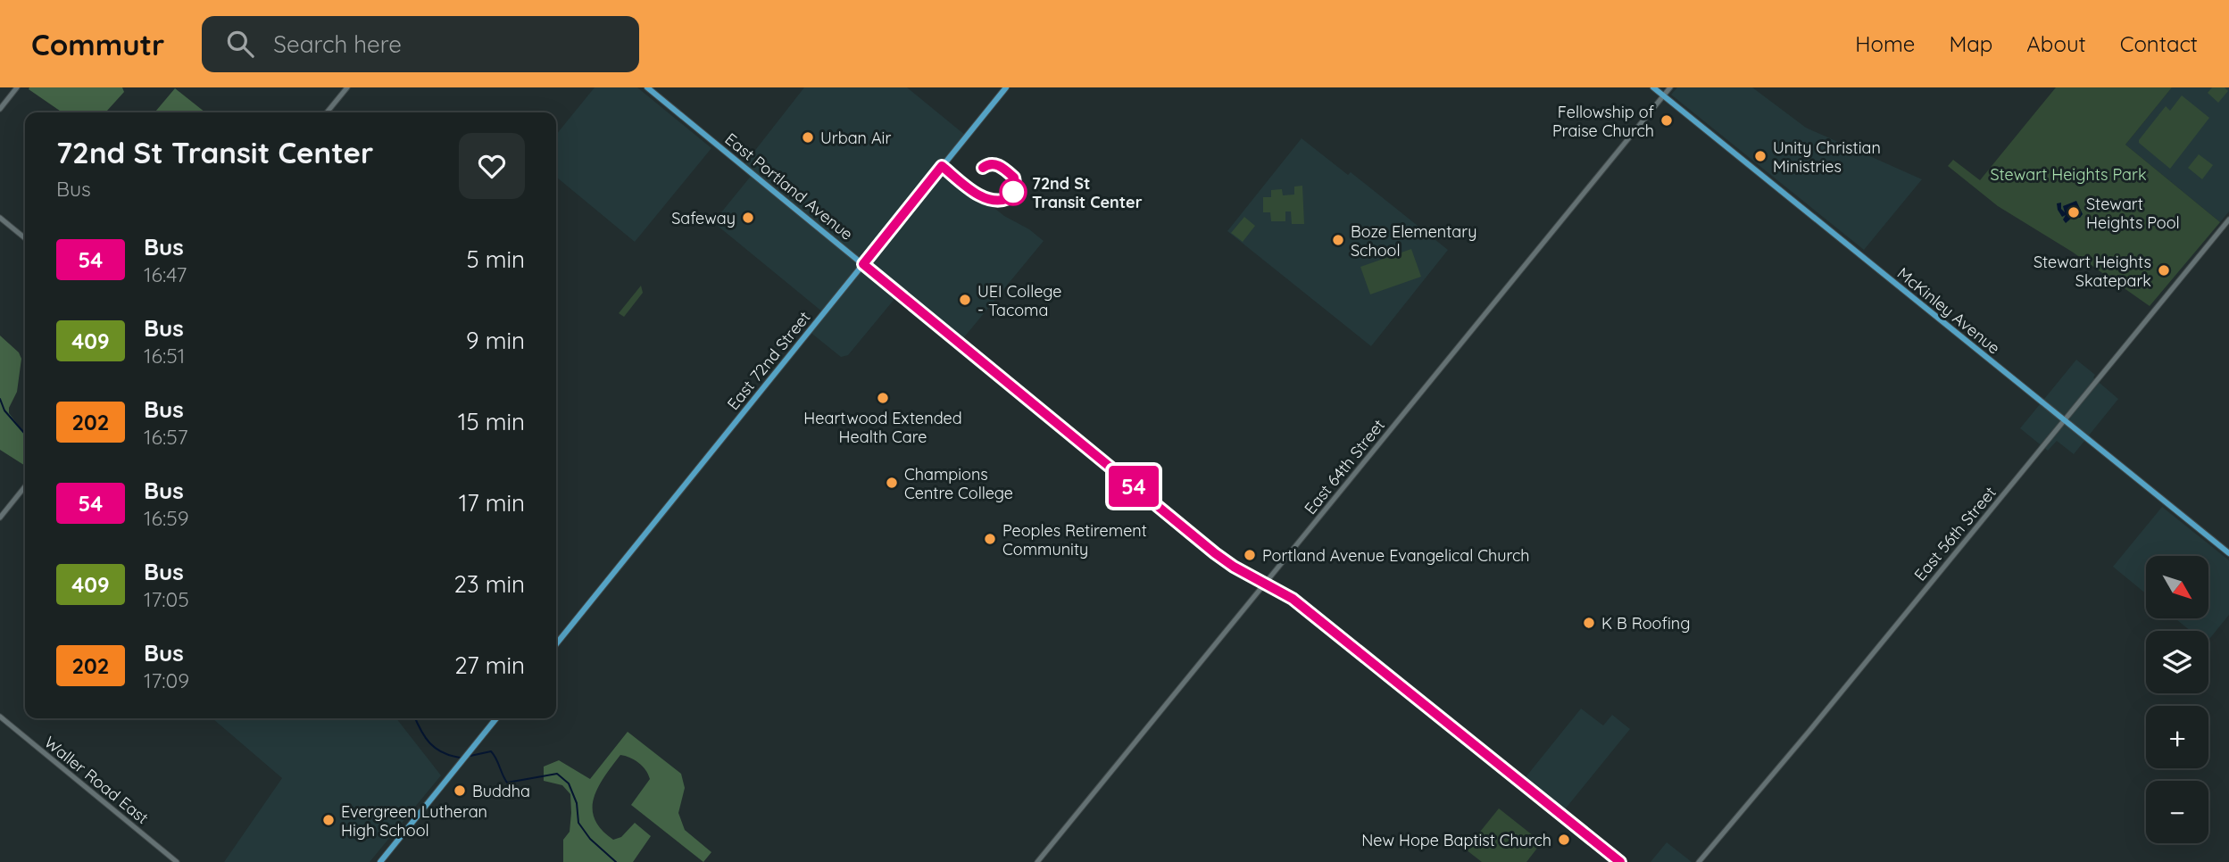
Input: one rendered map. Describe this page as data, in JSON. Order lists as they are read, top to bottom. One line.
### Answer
{"streets":{"main road":["East Portland Avenue","McKinley Avenue","East 72nd Street"],"street":["East 64th Street","East 56th Street","Waller Road East"]},"crossings":[["East Portland Avenue","East 72nd Street"],["East Portland Avenue","East 64th Street"],["McKinley Avenue","East 64th Street"],["McKinley Avenue","East 56th Street"]],"parks":["Stewart Heights Park"],"places":["Fellowship of Praise Church","Urban Air","Unity Christian Ministries","72nd St Transit Center","Stewart Heights Pool","Safeway","Boze Elementary School","Stewart Heights Skatepark","UEI College - Tacoma","Heartwood Extended Health Care","Champions Centre College","Peoples Retirement Community","Portland Avenue Evangelical Church","K B Roofing","Buddha","Evergreen Lutheran High School","New Hope Baptist Church"],"lines":["bus line 54"],"north":"bottom right","page":{"header":"Commutr","search":"Search here","nav":["Home","Map","About","Contact"],"on_map":"54","heading":["72nd St Transit Center","Bus"],"list":[{"mark":"54","name":"Bus","note":"16:47","value":"5 min"},{"mark":"409","name":"Bus","note":"16:51","value":"9 min"},{"mark":"202","name":"Bus","note":"16:57","value":"15 min"},{"mark":"54","name":"Bus","note":"16:59","value":"17 min"},{"mark":"409","name":"Bus","note":"17:05","value":"23 min"},{"mark":"202","name":"Bus","note":"17:09","value":"27 min"}],"map_buttons":["+","−"]}}
